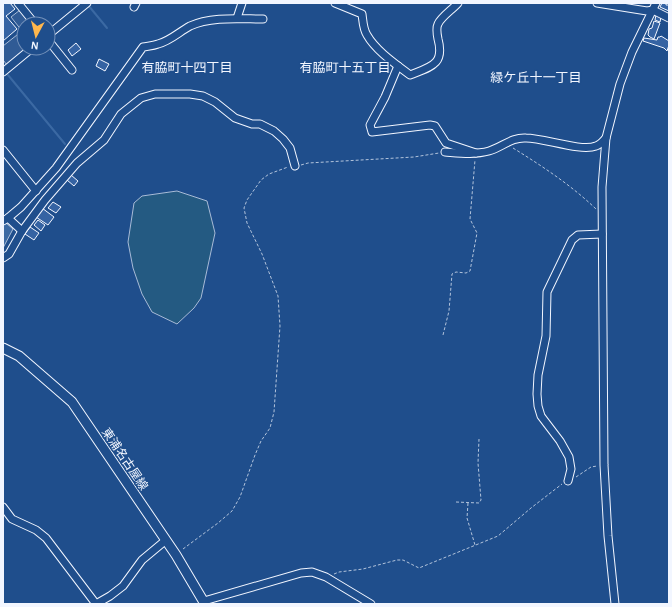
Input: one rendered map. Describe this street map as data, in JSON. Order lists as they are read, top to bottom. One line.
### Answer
{"streets":{"main road":["東浦名古屋線"]},"districts":["有脇町十四丁目","有脇町十五丁目","緑ケ丘十一丁目"],"north":"bottom"}
